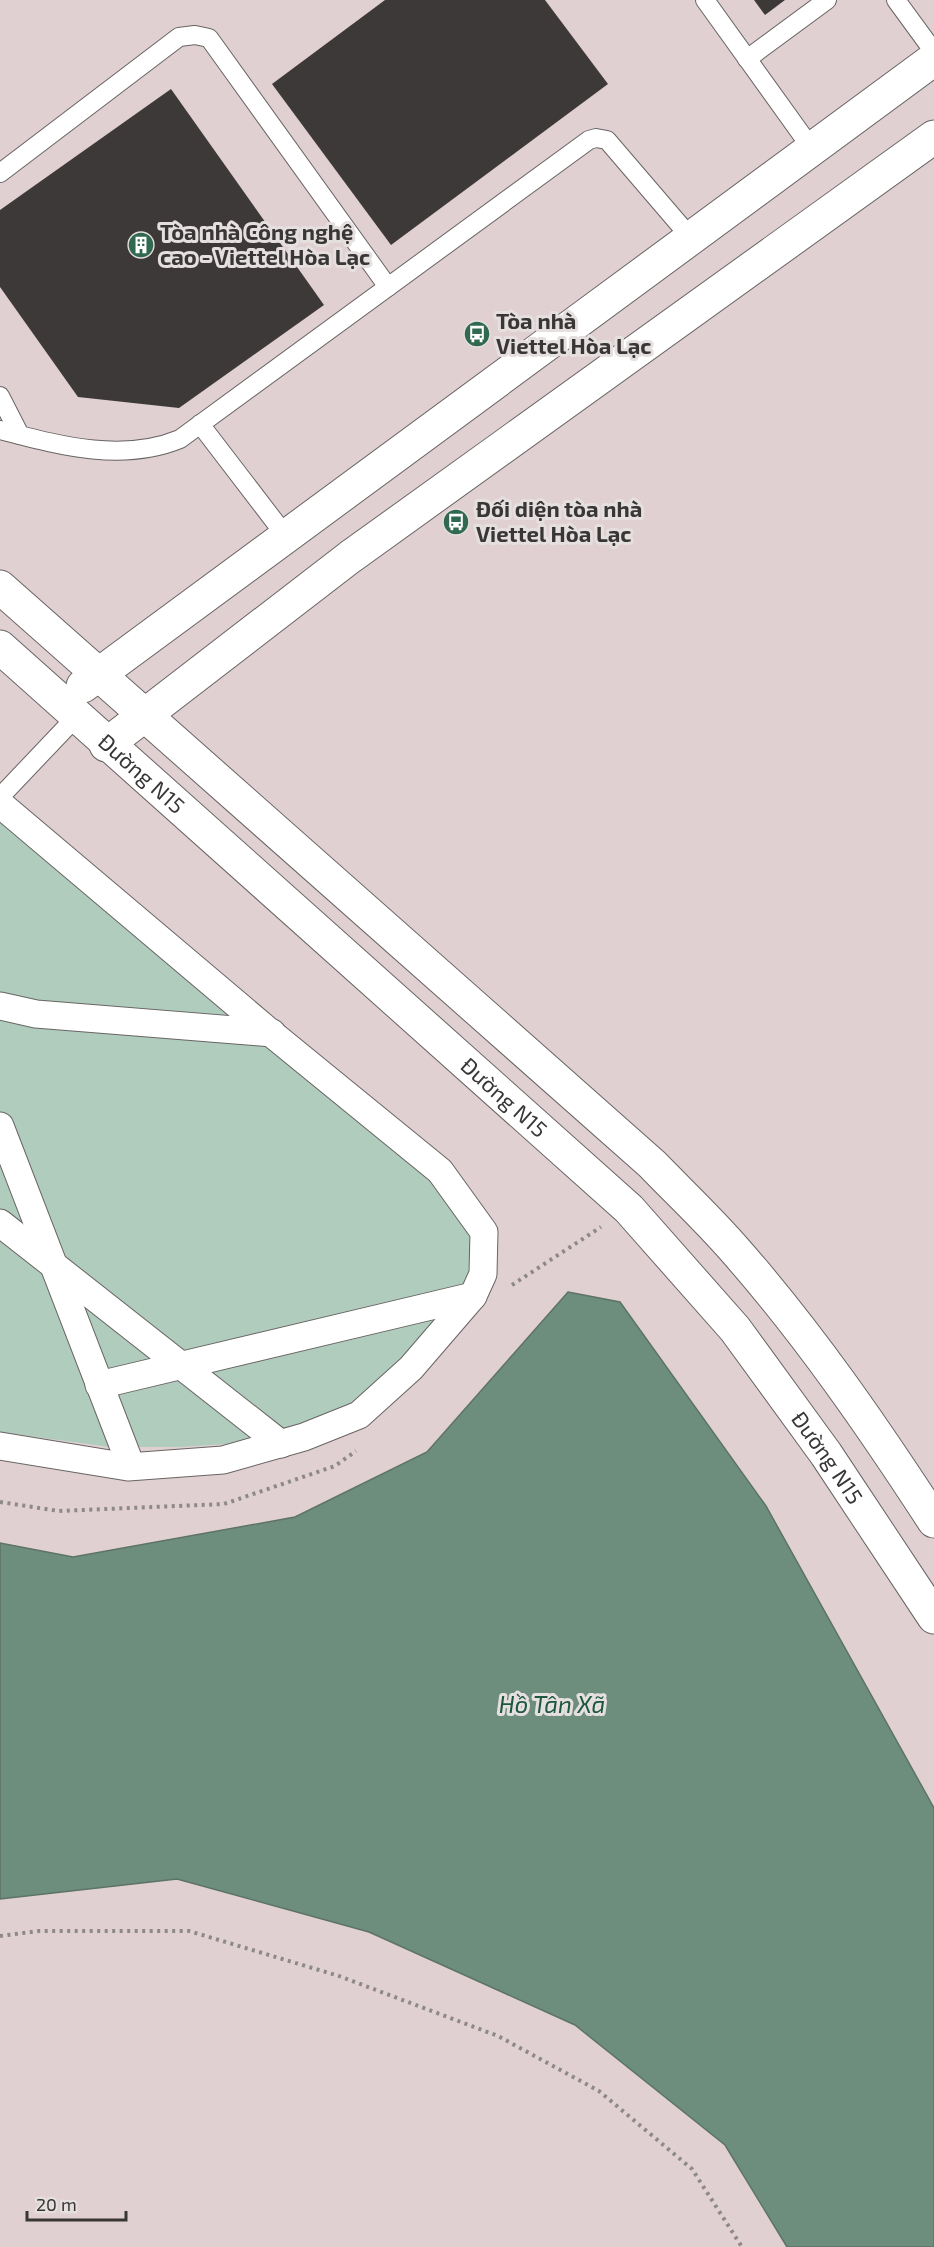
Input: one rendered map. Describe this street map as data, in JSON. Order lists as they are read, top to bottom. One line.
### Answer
{"streets":{"street":["Đường N15"]},"water":["Hồ Tân Xã"],"places":{"building":["Tòa nhà Công nghệ cao - Viettel Hòa Lạc"],"bus stop":["Tòa nhà Viettel Hòa Lạc","Đối diện tòa nhà Viettel Hòa Lạc"]},"scale_bar":"20 m"}
